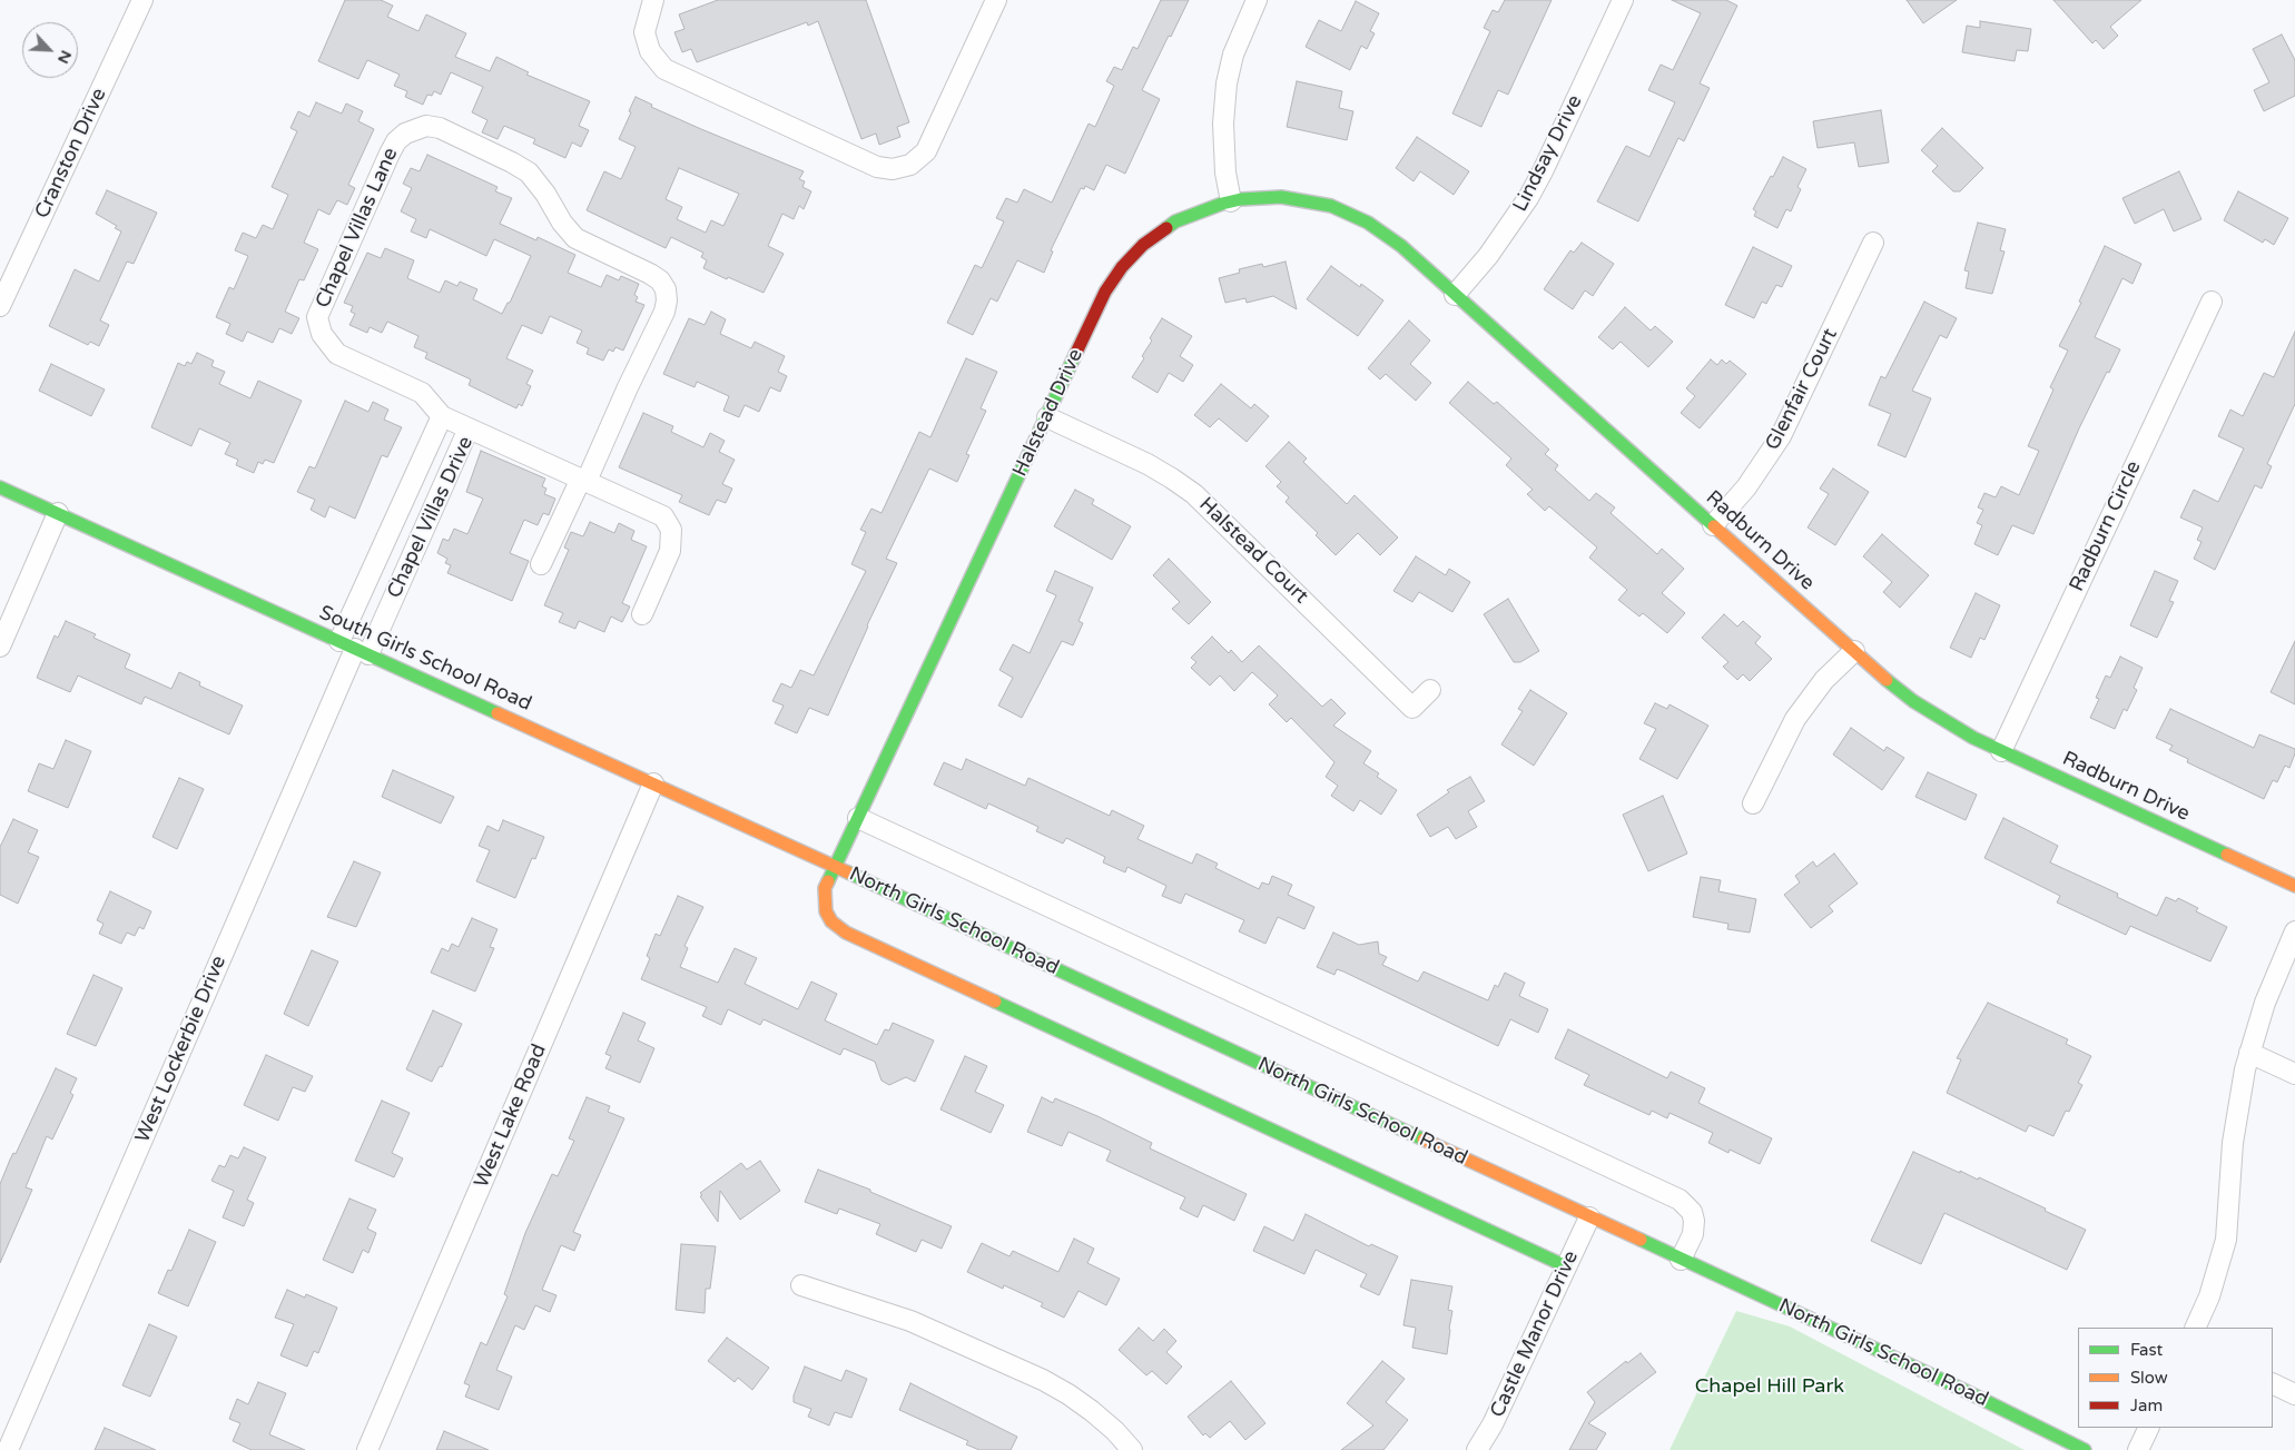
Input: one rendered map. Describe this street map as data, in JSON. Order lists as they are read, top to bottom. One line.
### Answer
{"streets":{"street":["Cranston Drive","Lindsay Drive","Chapel Villas Lane","Glenfair Court","Halstead Drive","Chapel Villas Drive","Radburn Circle","Radburn Drive","Halstead Court","South Girls School Road","North Girls School Road","West Lockerbie Drive","West Lake Road","Castle Manor Drive"]},"crossings":[["Lindsay Drive","Radburn Drive"],["Chapel Villas Lane","Chapel Villas Drive"],["Glenfair Court","Radburn Drive"],["Halstead Drive","Radburn Drive"],["Halstead Drive","Halstead Court"],["Halstead Drive","South Girls School Road"],["Halstead Drive","North Girls School Road"],["Chapel Villas Drive","South Girls School Road"],["Chapel Villas Drive","West Lockerbie Drive"],["Radburn Circle","Radburn Drive"],["South Girls School Road","North Girls School Road"],["South Girls School Road","West Lockerbie Drive"],["South Girls School Road","West Lake Road"],["North Girls School Road","Castle Manor Drive"]],"parks":["Chapel Hill Park"],"legend":["Fast","Slow","Jam"],"north":"bottom right"}
